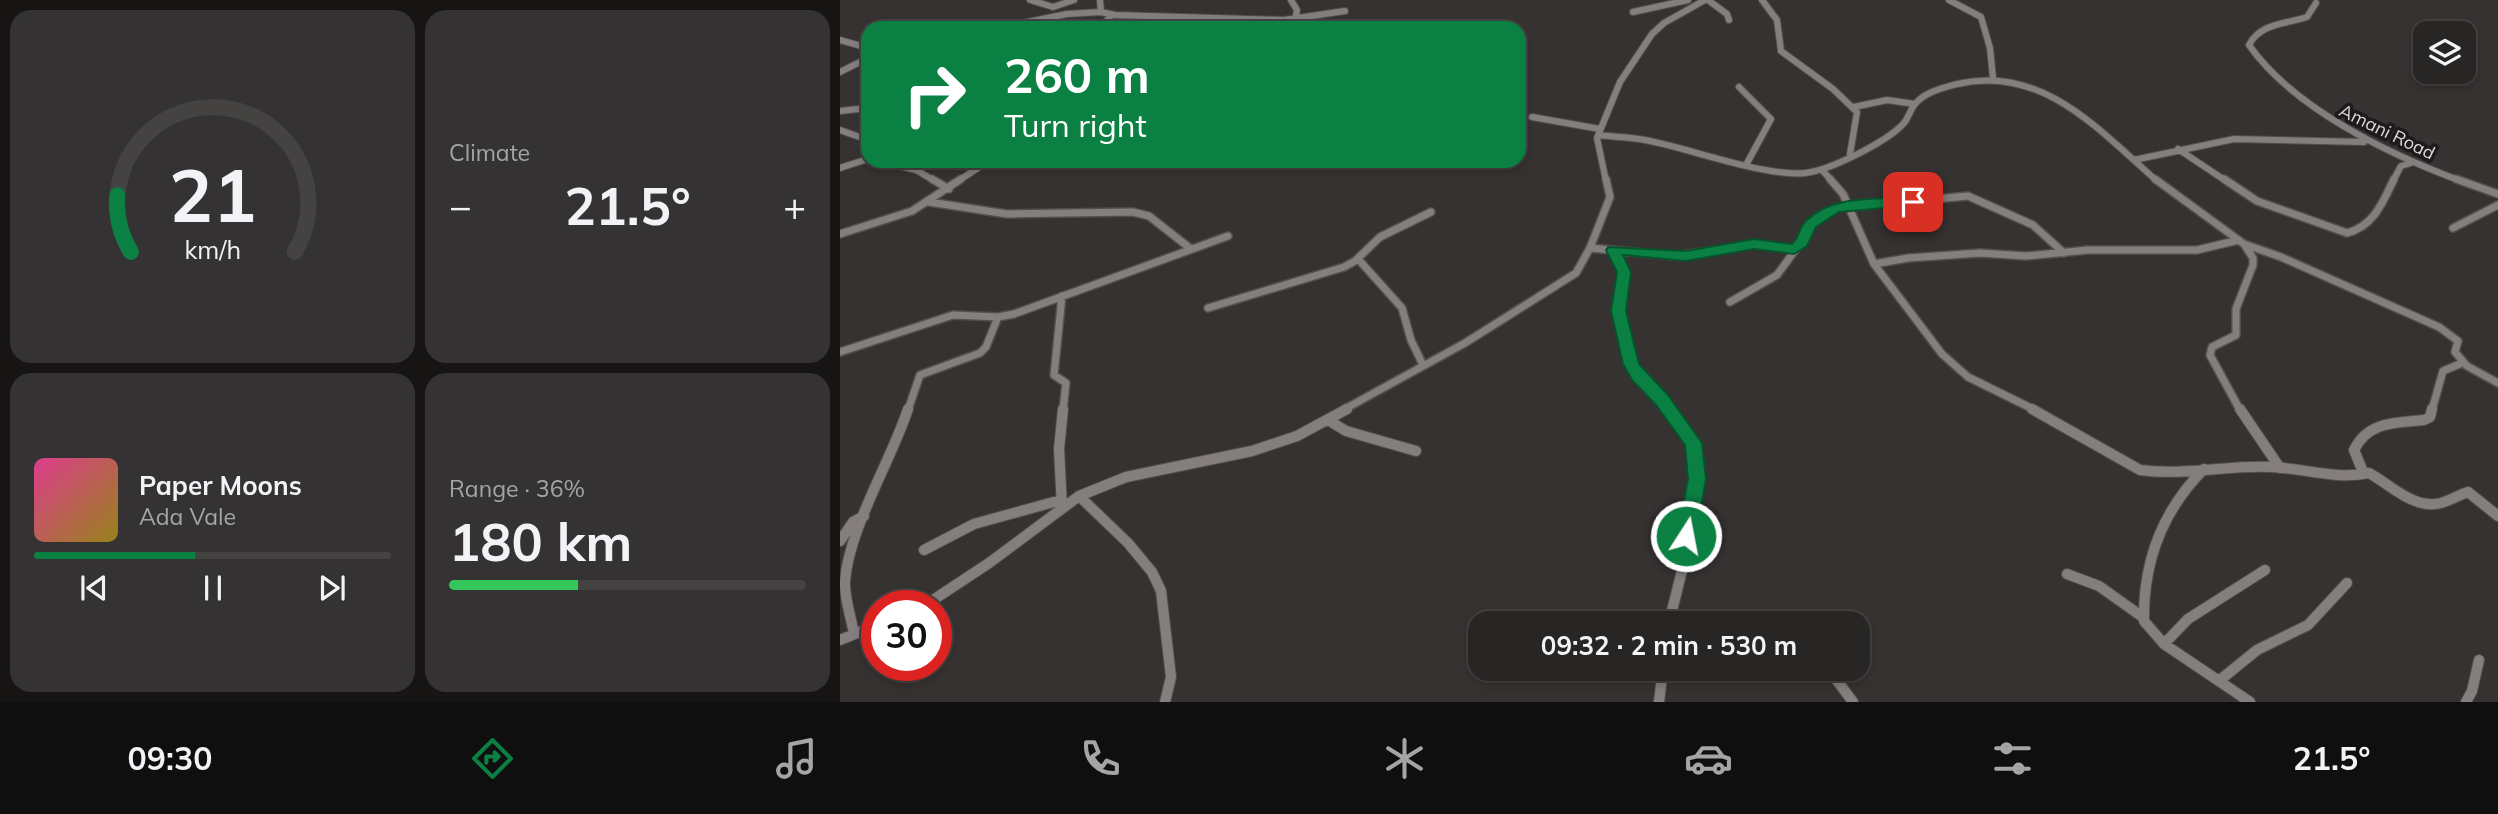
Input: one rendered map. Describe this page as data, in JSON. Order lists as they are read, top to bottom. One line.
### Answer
{"streets":{"street":["Amani Road"]},"page":{"tile":["Climate",["Range · 36%","180 km"]],"turn":["260 m","Turn right"],"heat":["−","21.5°","+"],"song":["Paper Moons","Ada Vale"],"limit":"30","trip":"09:32 · 2 min · 530 m","tabs":["09:30","21.5°"],"gauge":["21","km/h"]}}
